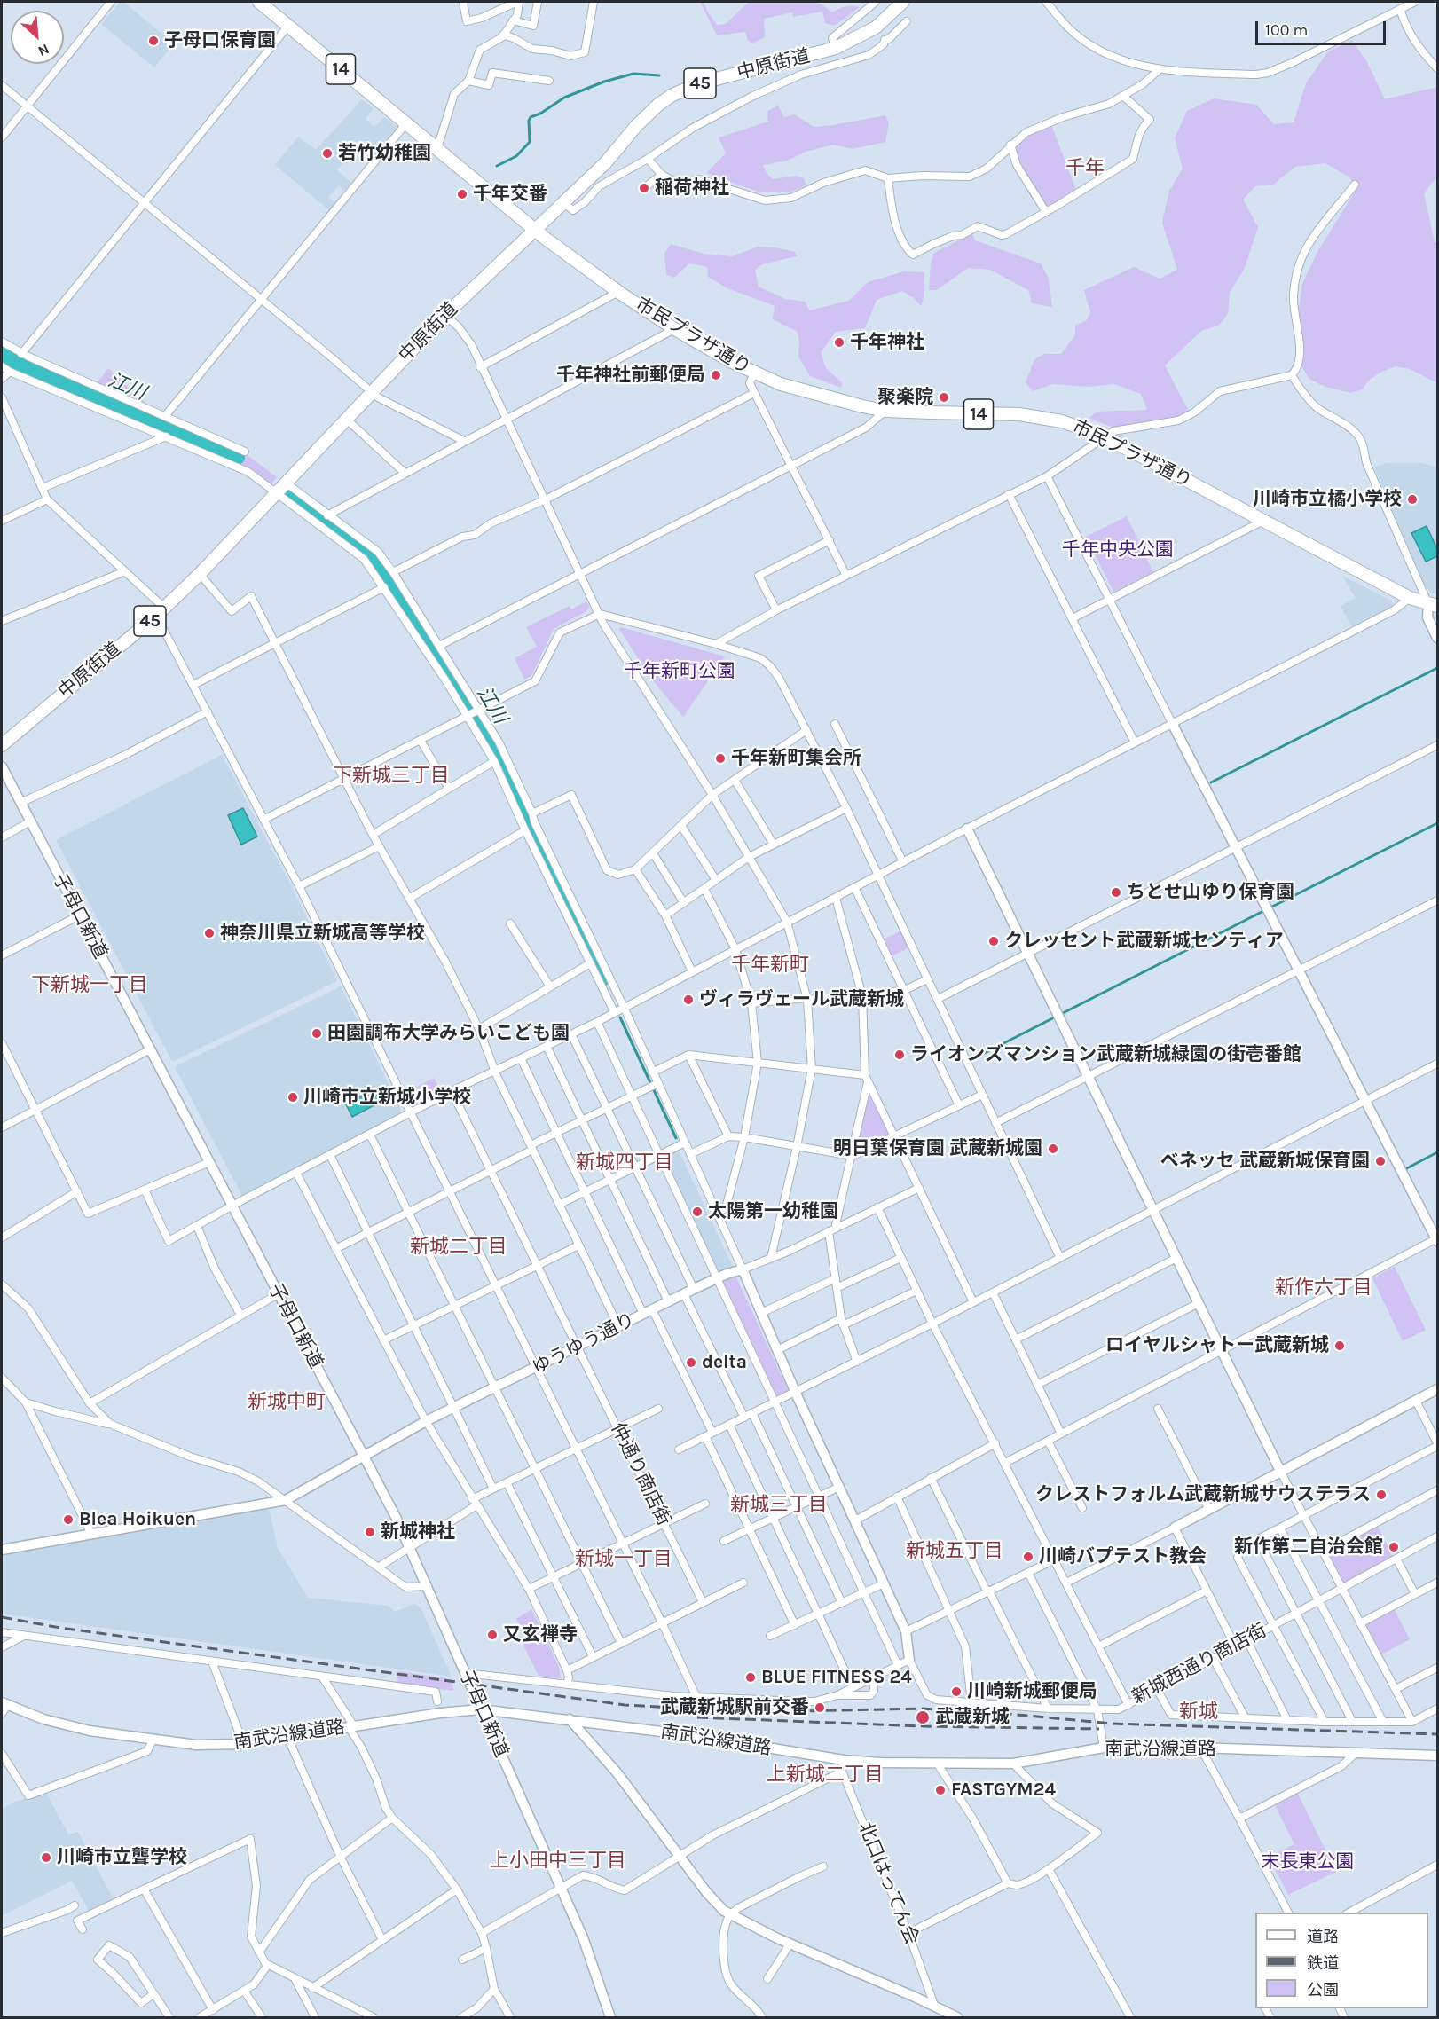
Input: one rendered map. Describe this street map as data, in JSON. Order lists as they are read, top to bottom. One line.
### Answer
{"streets":{"main road":["中原街道","14","45","市民プラザ通り"],"street":["子母口新道","ゆうゆう通り","仲通り商店街","新城西通り商店街","南武沿線道路","北口はってん会"]},"crossings":[["中原街道","市民プラザ通り"],["子母口新道","ゆうゆう通り"],["子母口新道","南武沿線道路"],["ゆうゆう通り","仲通り商店街"]],"districts":["千年","下新城三丁目","千年新町","下新城一丁目","新城四丁目","新城二丁目","新作六丁目","新城中町","新城三丁目","新城五丁目","新城一丁目","新城","上新城二丁目","上小田中三丁目"],"water":["江川"],"parks":["千年中央公園","千年新町公園","末長東公園"],"places":["子母口保育園","若竹幼稚園","稲荷神社","千年交番","千年神社","千年神社前郵便局","聚楽院","川崎市立橘小学校","千年新町集会所","ちとせ山ゆり保育園","神奈川県立新城高等学校","クレッセント武蔵新城センティア","ヴィラヴェール武蔵新城","田園調布大学みらいこども園","ライオンズマンション武蔵新城緑園の街壱番館","川崎市立新城小学校","明日葉保育園 武蔵新城園","ベネッセ 武蔵新城保育園","太陽第一幼稚園","ロイヤルシャトー武蔵新城","delta","クレストフォルム武蔵新城サウステラス","Blea Hoikuen","新城神社","新作第二自治会館","川崎バプテスト教会","又玄禅寺","BLUE FITNESS 24","川崎新城郵便局","武蔵新城駅前交番","武蔵新城","FASTGYM24","川崎市立聾学校"],"legend":["道路","鉄道","公園"],"scale_bar":"100 m","north":"bottom right"}
